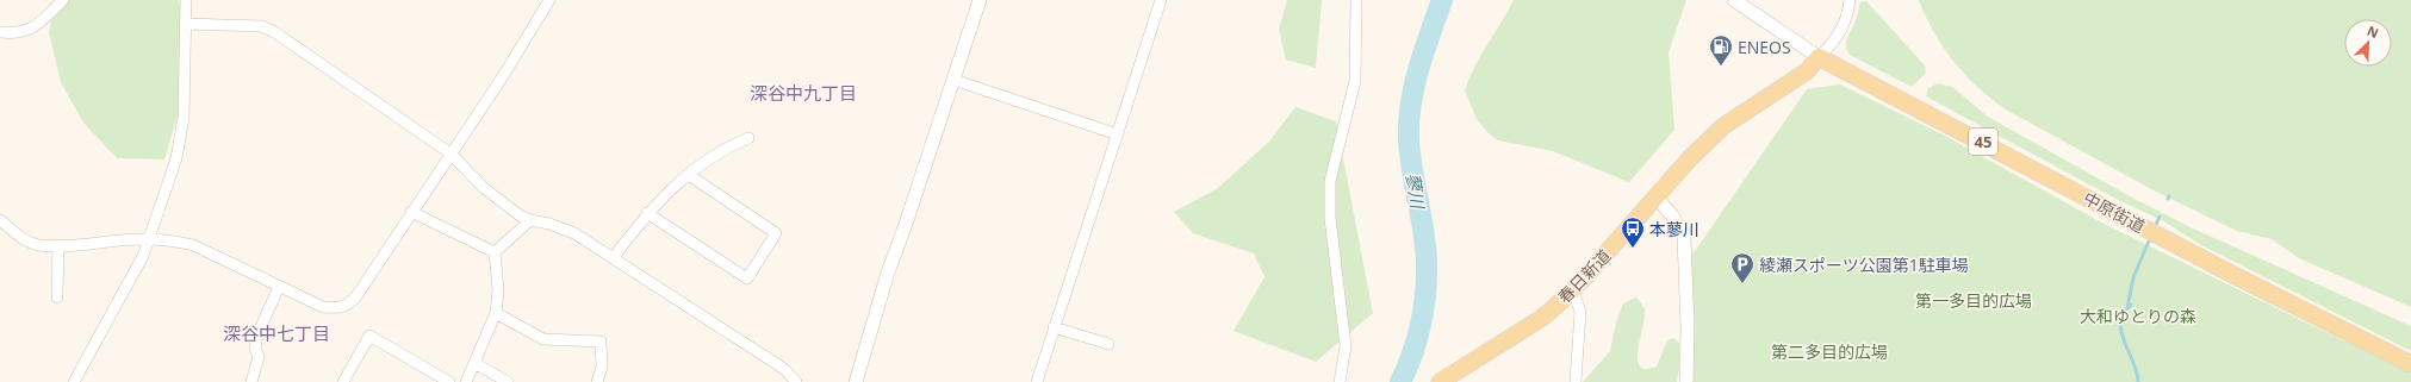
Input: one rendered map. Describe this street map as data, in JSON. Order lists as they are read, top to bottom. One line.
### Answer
{"streets":{"main road":["45","中原街道","春日新道"]},"crossings":[["中原街道","春日新道"]],"districts":["深谷中九丁目","深谷中七丁目"],"water":["蓼川"],"parks":["第一多目的広場","大和ゆとりの森","第二多目的広場"],"places":{"fuel station":["ENEOS"],"bus stop":["本蓼川"],"parking":["綾瀬スポーツ公園第1駐車場"]},"north":"top right"}
